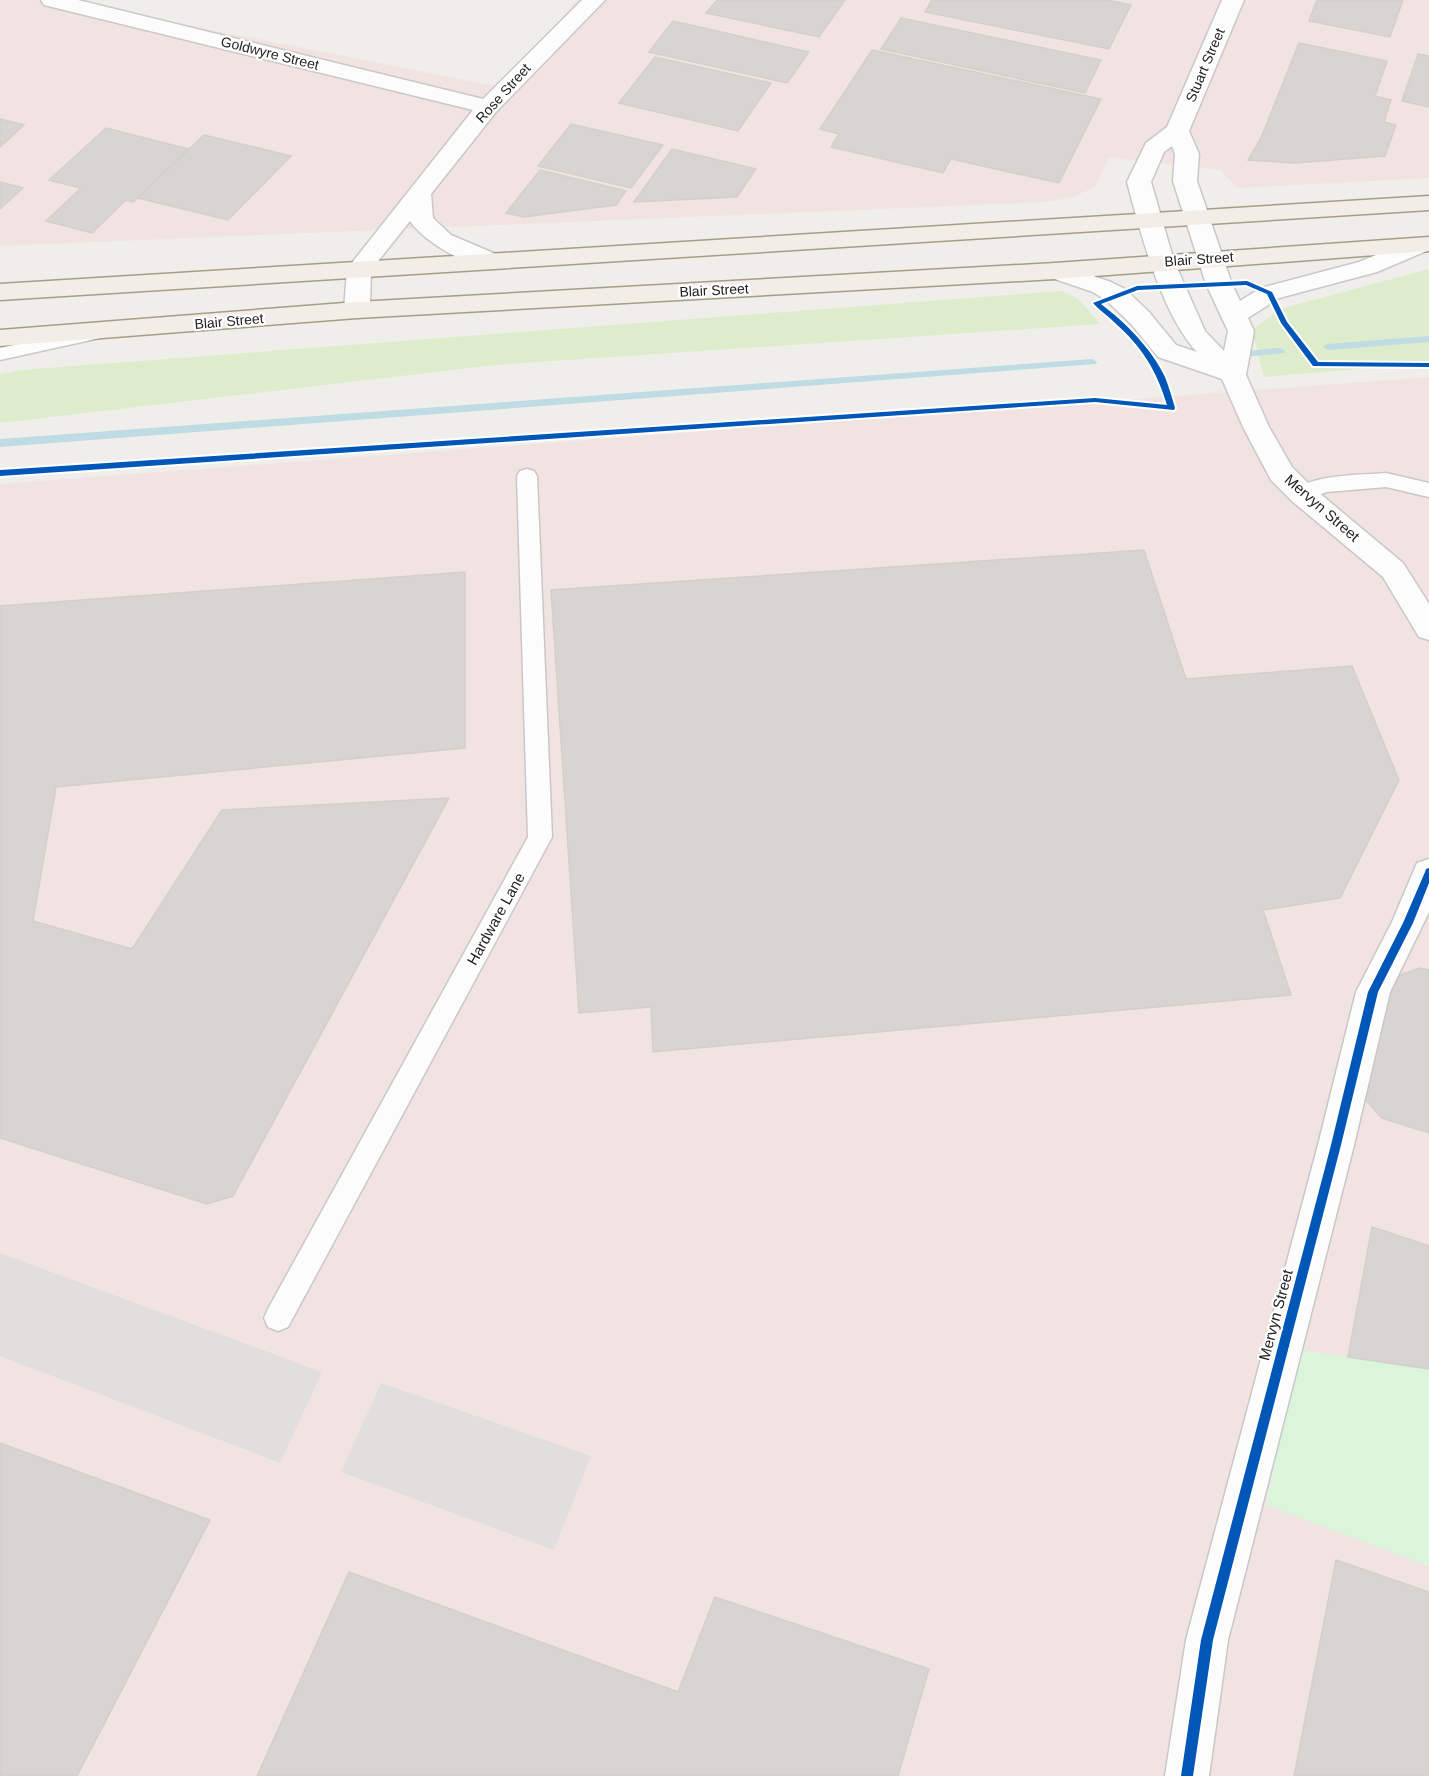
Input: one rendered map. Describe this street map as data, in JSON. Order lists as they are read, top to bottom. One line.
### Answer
{"streets":{"main road":["Blair Street"],"street":["Goldwyre Street","Stuart Street","Rose Street","Mervyn Street"],"lane":["Hardware Lane"]},"crossings":[["Goldwyre Street","Rose Street"],["Stuart Street","Mervyn Street"],["Blair Street","Mervyn Street"]]}
